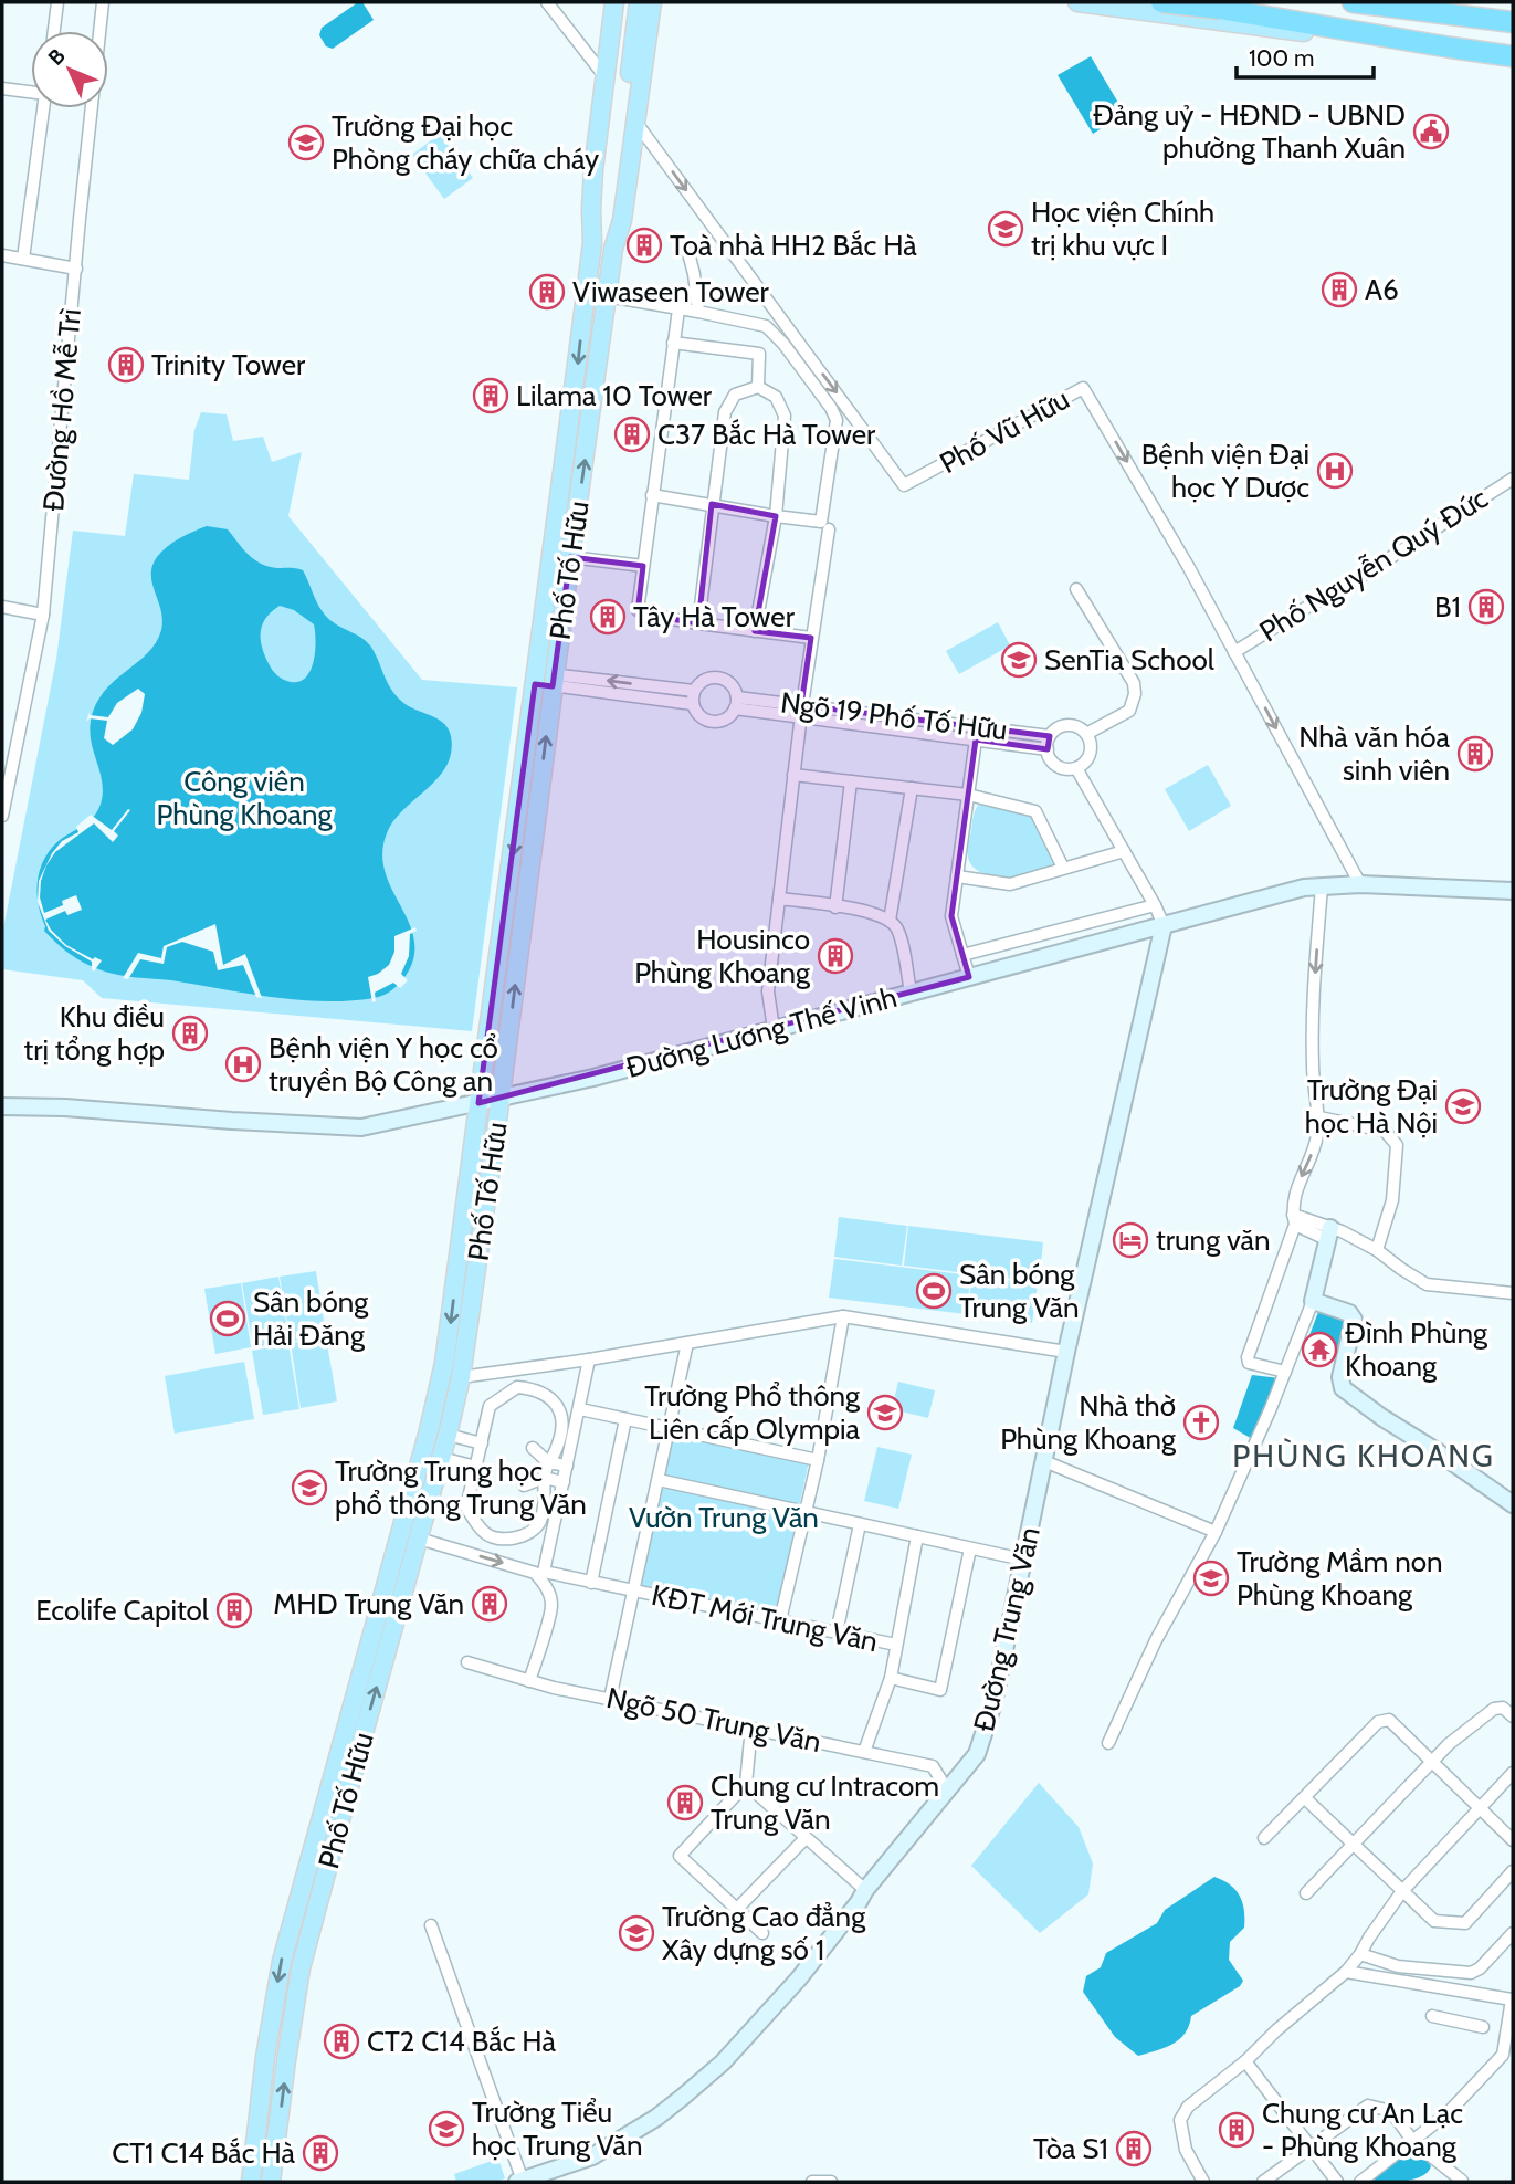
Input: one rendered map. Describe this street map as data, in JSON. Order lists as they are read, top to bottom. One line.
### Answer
{"streets":{"main road":["Phố Tố Hữu"],"street":["Đường Hồ Mễ Trì","Phố Vũ Hữu","Phố Nguyễn Quý Đức","Ngõ 19 Phố Tố Hữu","Đường Lương Thế Vinh","KĐT Mới Trung Văn","Đường Trung Văn","Ngõ 50 Trung Văn"]},"crossings":[["Phố Vũ Hữu","Phố Nguyễn Quý Đức"],["Phố Vũ Hữu","Phố Tố Hữu"],["Phố Vũ Hữu","Đường Lương Thế Vinh"],["Phố Tố Hữu","Đường Lương Thế Vinh"],["Đường Lương Thế Vinh","Đường Trung Văn"],["KĐT Mới Trung Văn","Ngõ 50 Trung Văn"],["Đường Trung Văn","Ngõ 50 Trung Văn"]],"one_way":["Phố Vũ Hữu"],"districts":["PHÙNG KHOANG"],"parks":["Công viên Phùng Khoang","Vườn Trung Văn"],"places":{"public building":["Đảng uỷ - HĐND - UBND phường Thanh Xuân"],"school or university":["Trường Đại học Phòng cháy chữa cháy","Học viện Chính trị khu vực I","SenTia School","Trường Đại học Hà Nội","Trường Phổ thông Liên cấp Olympia","Trường Trung học phổ thông Trung Văn","Trường Mầm non Phùng Khoang","Trường Cao đẳng Xây dựng số 1","Trường Tiểu học Trung Văn"],"building":["Toà nhà HH2 Bắc Hà","A6","Viwaseen Tower","Trinity Tower","Lilama 10 Tower","C37 Bắc Hà Tower","B1","Tây Hà Tower","Nhà văn hóa sinh viên","Housinco Phùng Khoang","Khu điều trị tổng hợp","MHD Trung Văn","Ecolife Capitol","Chung cư Intracom Trung Văn","CT2 C14 Bắc Hà","Chung cư An Lạc - Phùng Khoang","Tòa S1","CT1 C14 Bắc Hà"],"hospital":["Bệnh viện Đại học Y Dược","Bệnh viện Y học cổ truyền Bộ Công an"],"hotel":["trung văn"],"sports":["Sân bóng Trung Văn","Sân bóng Hải Đăng"],"temple":["Đình Phùng Khoang"],"church":["Nhà thờ Phùng Khoang"]},"scale_bar":"100 m","north":"top left"}
